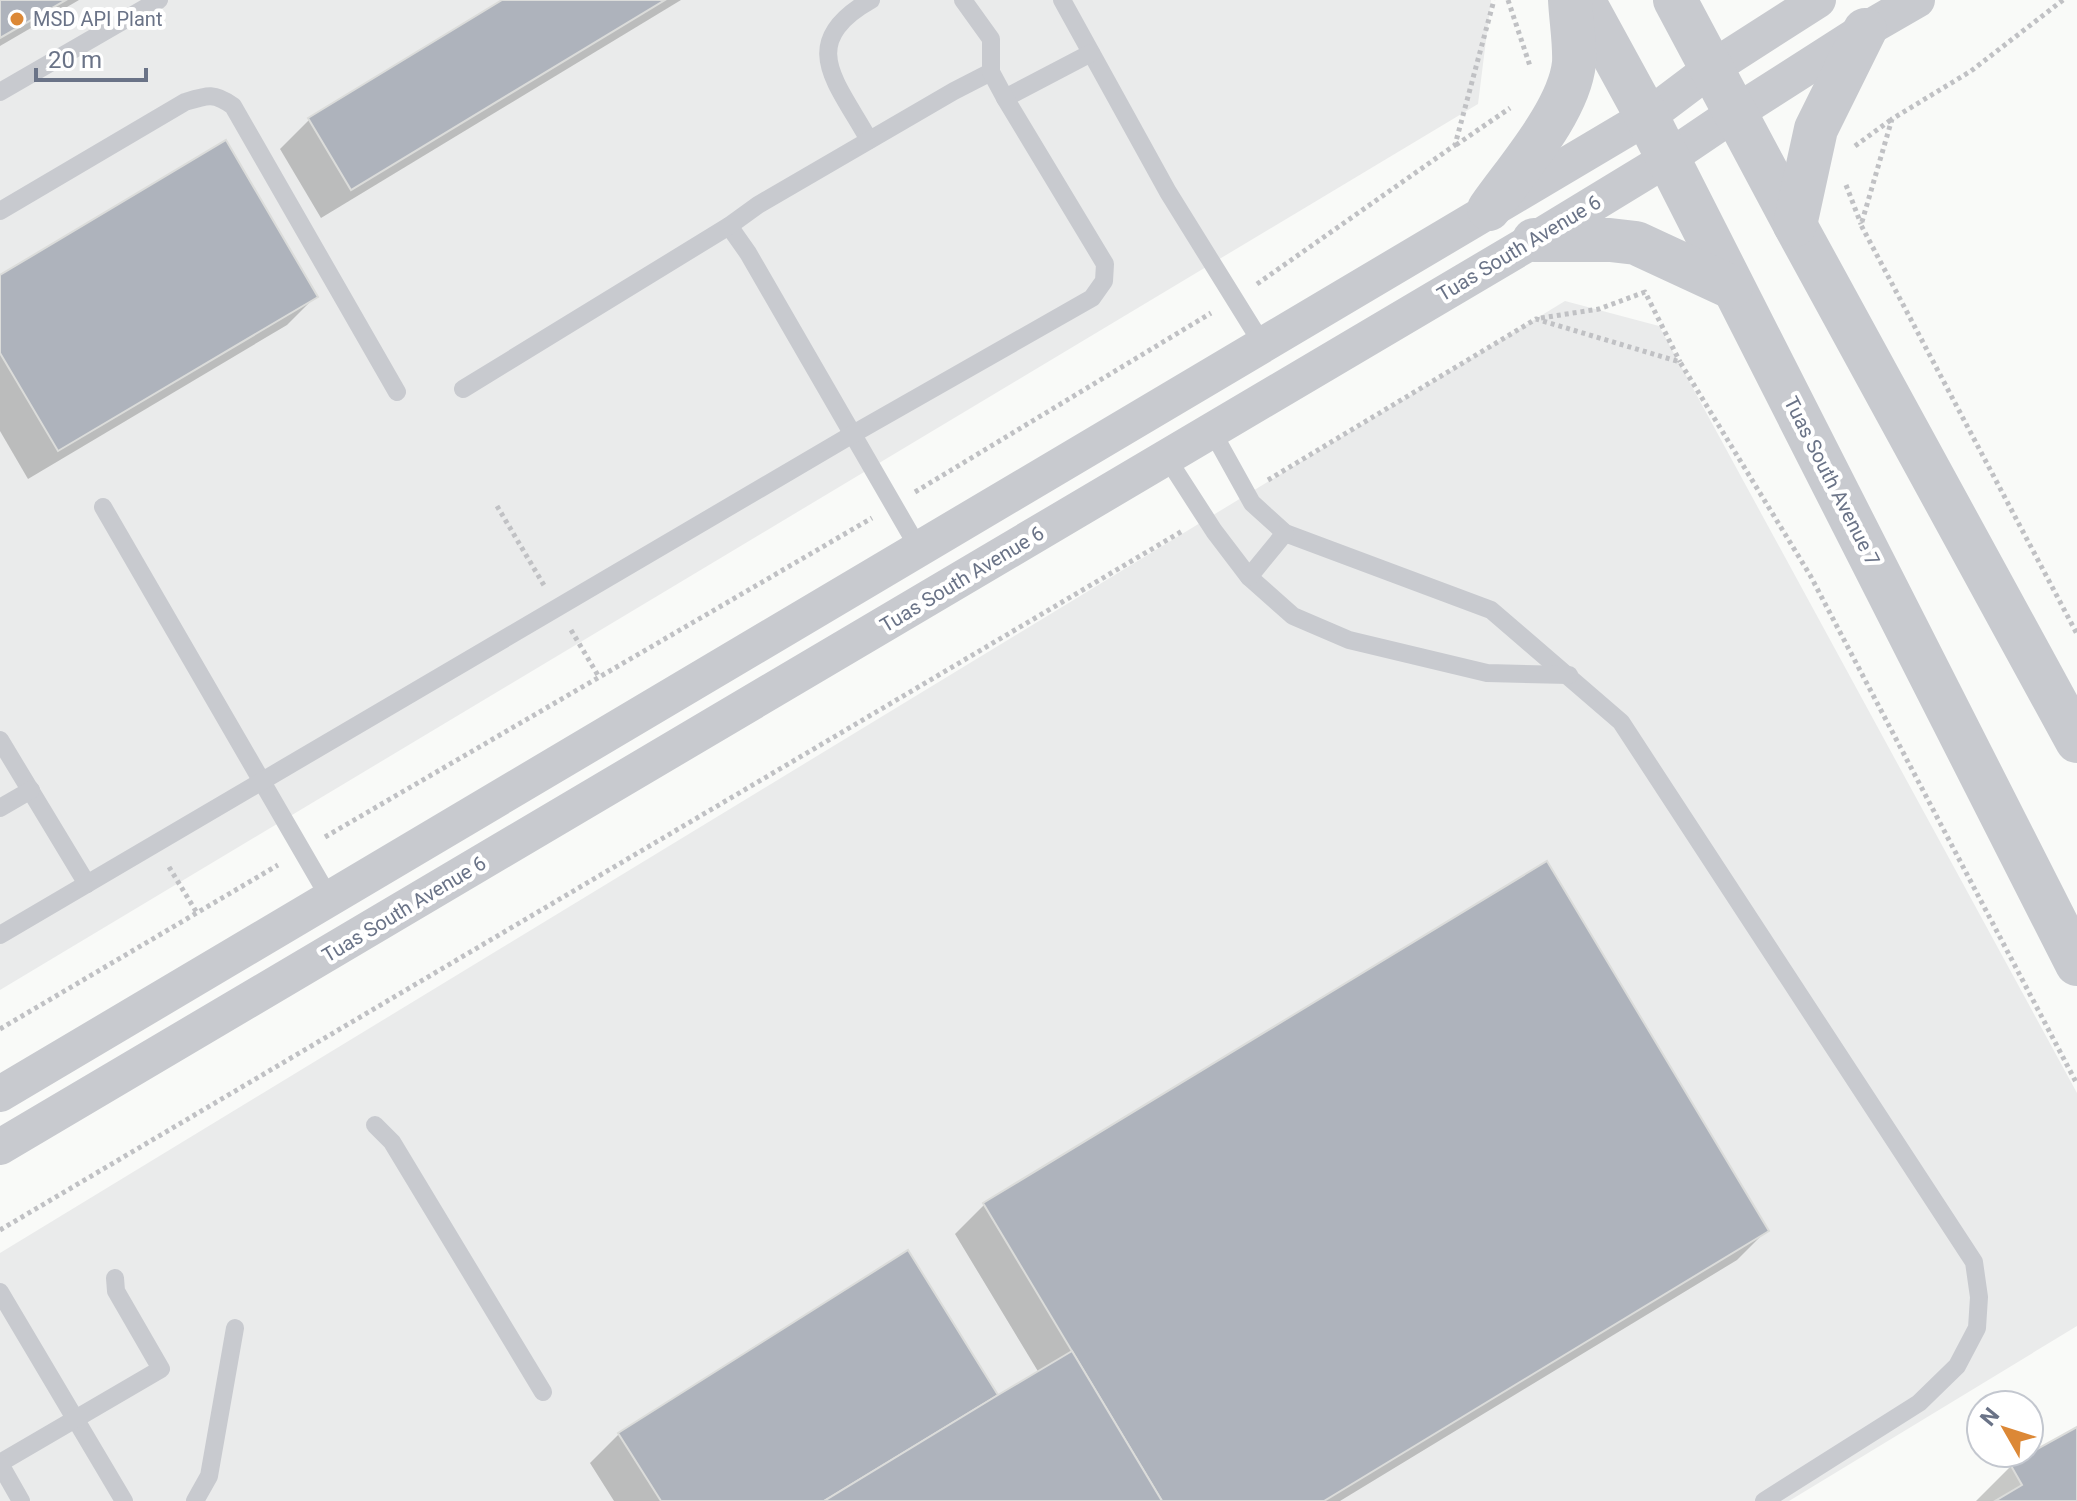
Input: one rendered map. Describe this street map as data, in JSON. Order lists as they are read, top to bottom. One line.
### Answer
{"streets":{"street":["Tuas South Avenue 6","Tuas South Avenue 7"]},"crossings":[["Tuas South Avenue 6","Tuas South Avenue 7"]],"places":["MSD API Plant"],"scale_bar":"20 m","north":"top left"}
